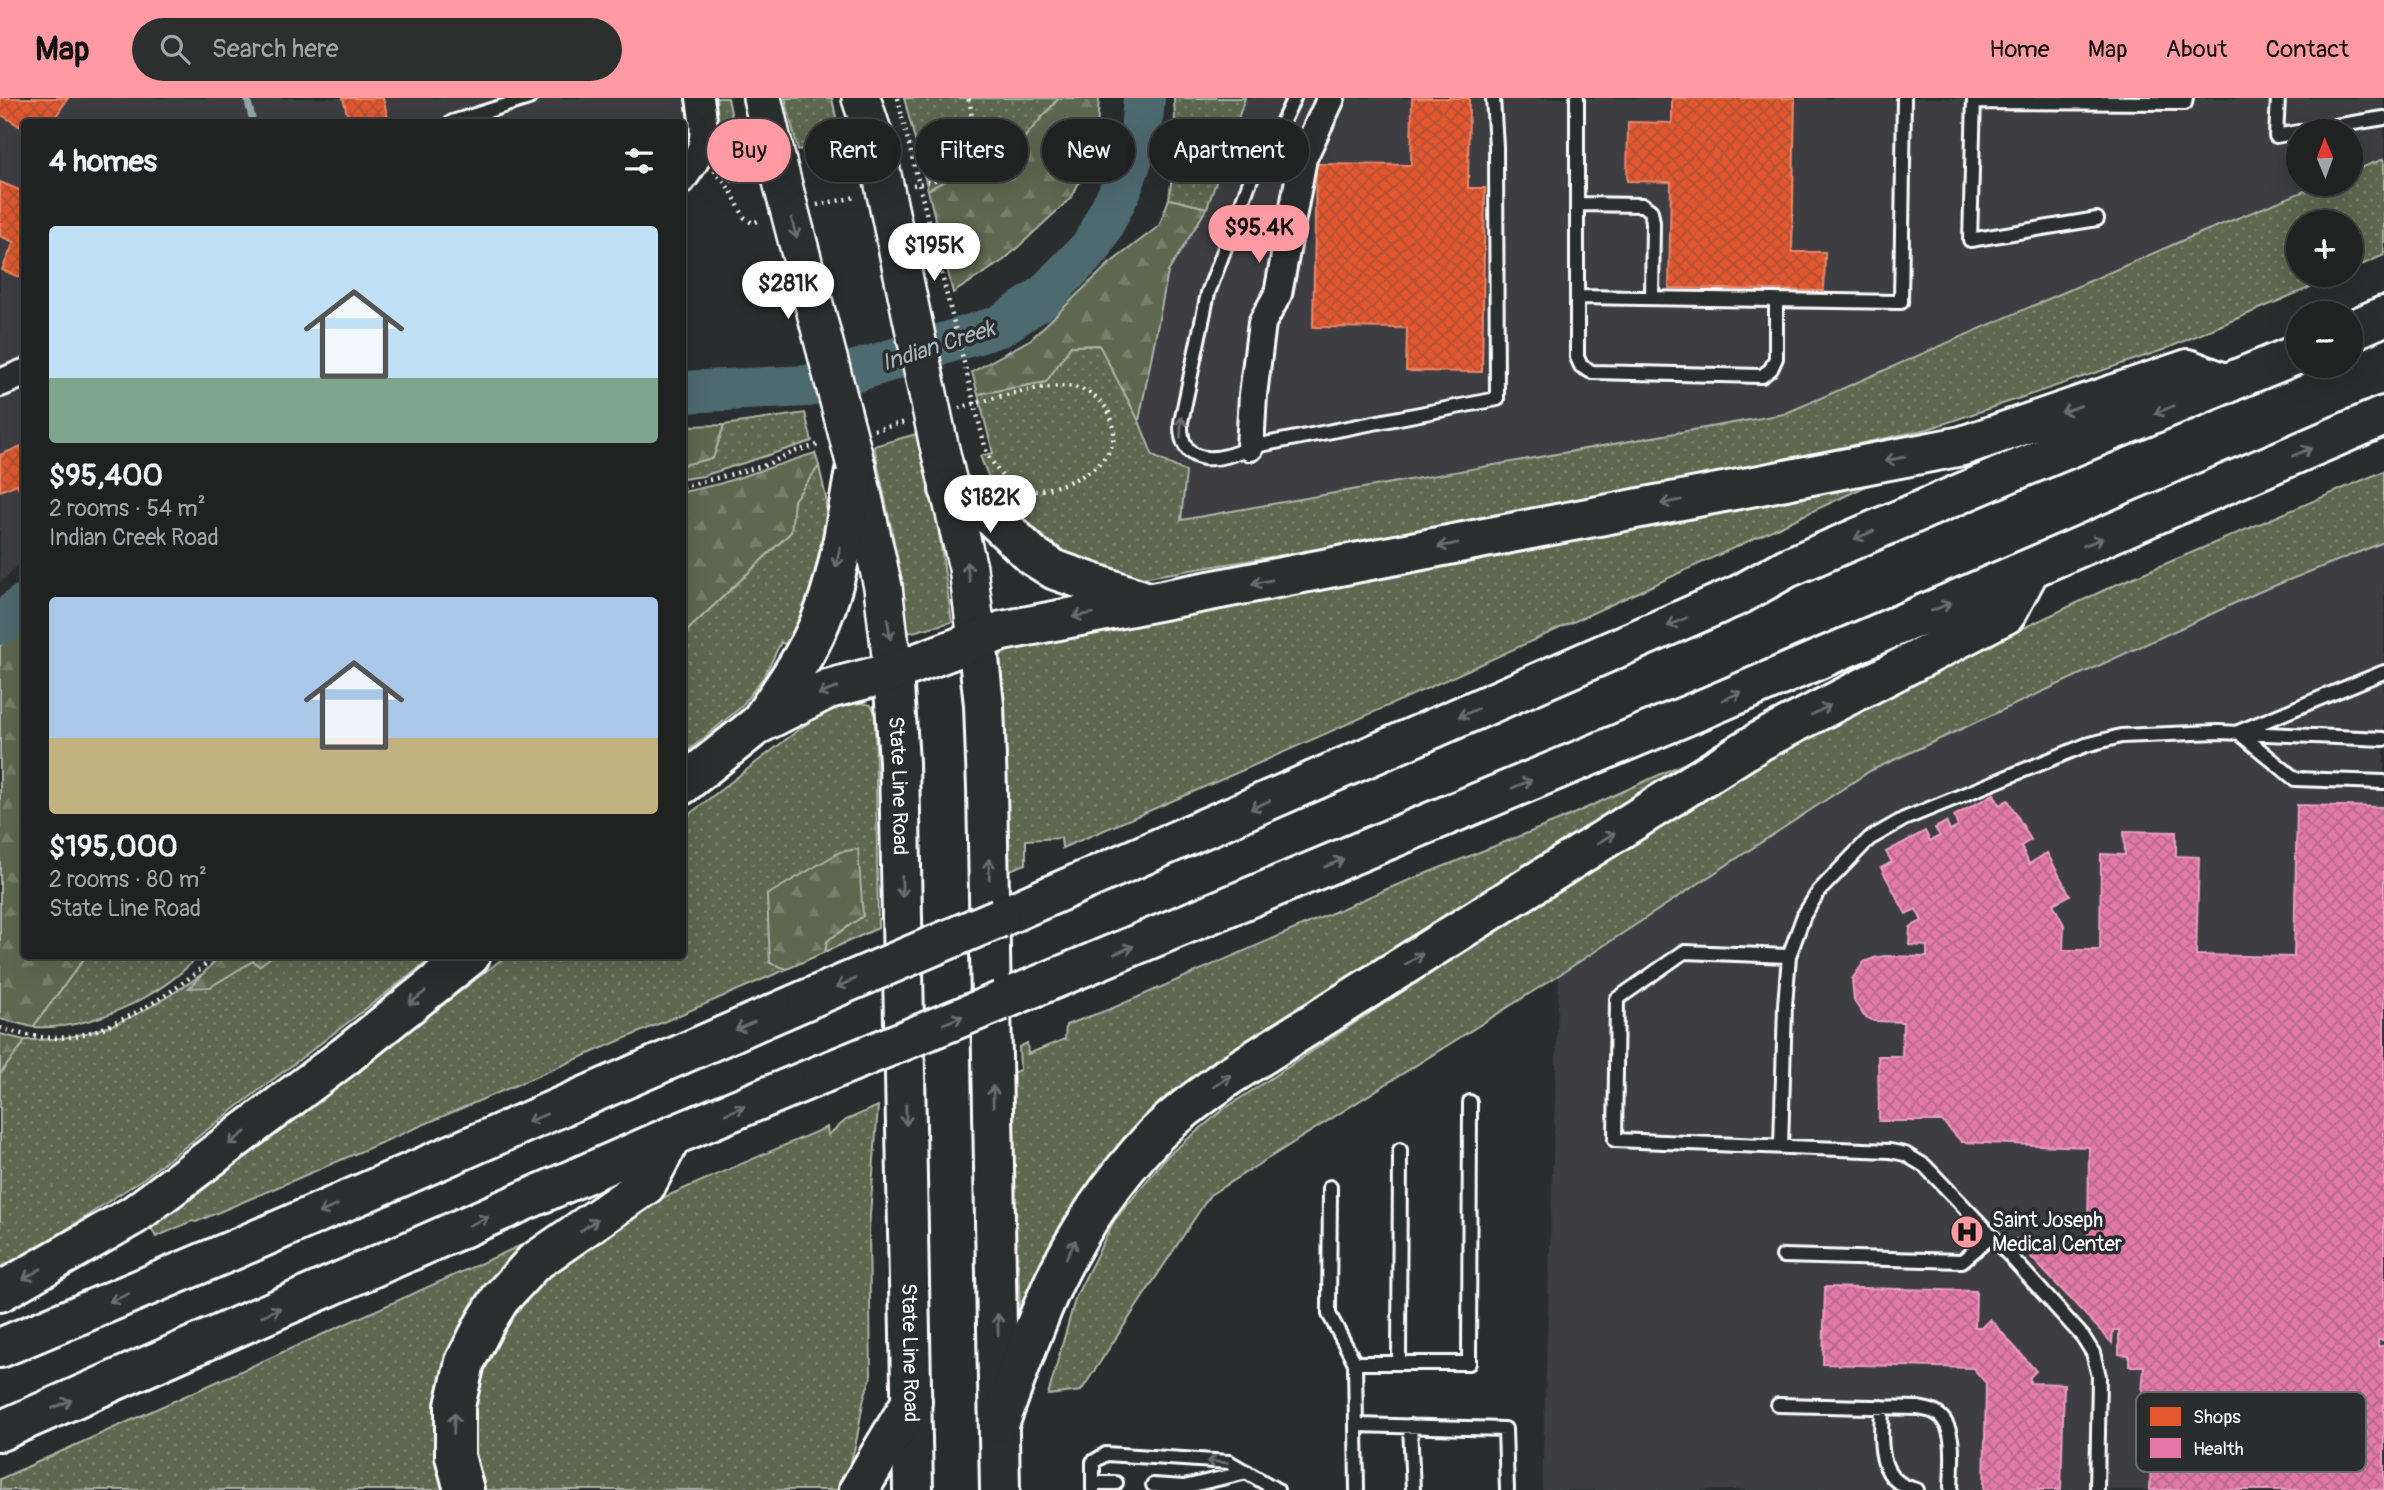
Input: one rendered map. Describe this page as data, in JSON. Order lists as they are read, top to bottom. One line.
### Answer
{"streets":{"main road":["State Line Road"]},"water":["Indian Creek"],"places":{"hospital":["Saint Joseph Medical Center"]},"legend":["Shops","Health"],"north":"top","page":{"header":"Map","search":"Search here","nav":["Home","Map","About","Contact"],"map_buttons":["+","−"],"chip":["Buy","Rent","Filters","New","Apartment"],"heading":"4 homes","list":[{"name":"$95,400","note":"2 rooms · 54 m² · Indian Creek Road"},{"name":"$195,000","note":"2 rooms · 80 m² · State Line Road"}],"price":["$95.4K","$195K","$281K","$182K"]}}
